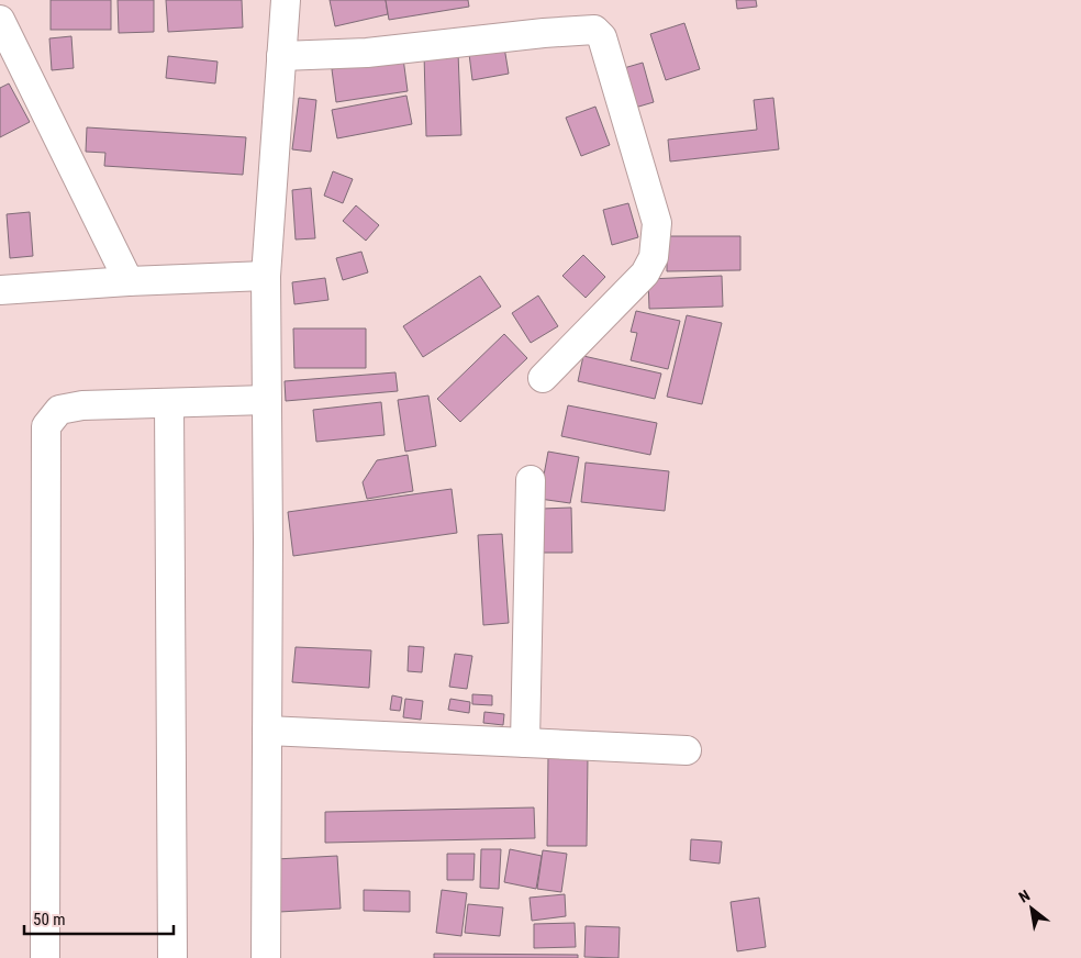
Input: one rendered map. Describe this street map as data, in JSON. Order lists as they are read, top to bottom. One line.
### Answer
{"scale_bar":"50 m","north":"top left"}
